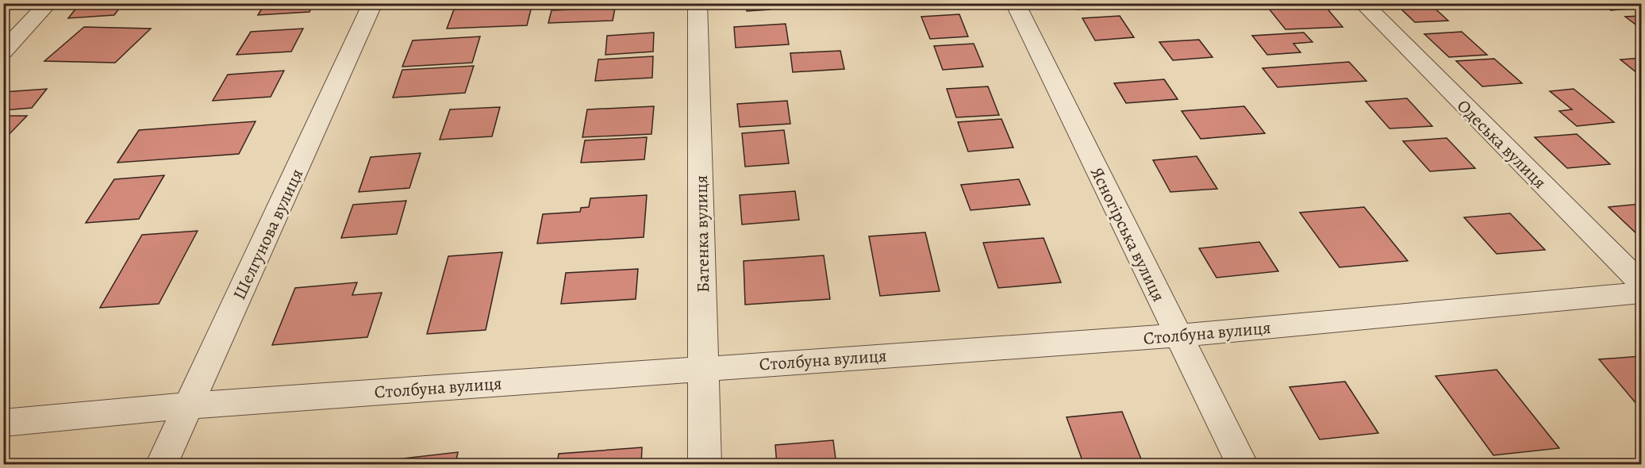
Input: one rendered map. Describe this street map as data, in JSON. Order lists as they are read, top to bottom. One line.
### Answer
{"streets":{"street":["Одеська вулиця","Шелгунова вулиця","Батенка вулиця","Ясногірська вулиця","Столбуна вулиця"]},"crossings":[["Шелгунова вулиця","Столбуна вулиця"],["Батенка вулиця","Столбуна вулиця"],["Ясногірська вулиця","Столбуна вулиця"]]}
